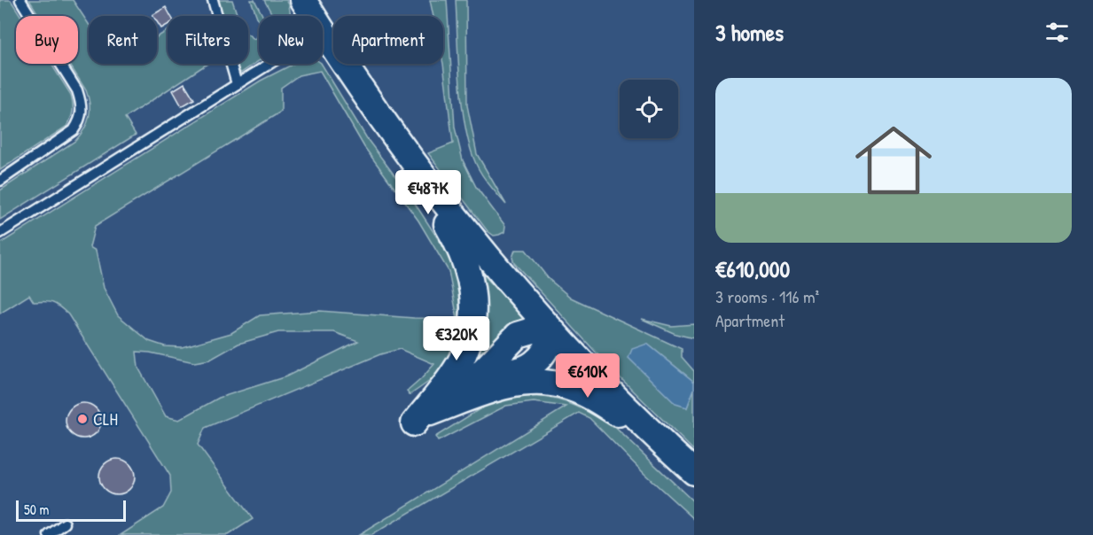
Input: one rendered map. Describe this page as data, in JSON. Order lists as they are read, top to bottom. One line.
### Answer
{"places":["CLH"],"scale_bar":"50 m","page":{"heading":"3 homes","chip":["Buy","Rent","Filters","New","Apartment"],"list":[{"name":"€610,000","note":"3 rooms · 116 m² · Apartment"}],"price":["€487K","€320K","€610K"],"scale":"50 m"}}
